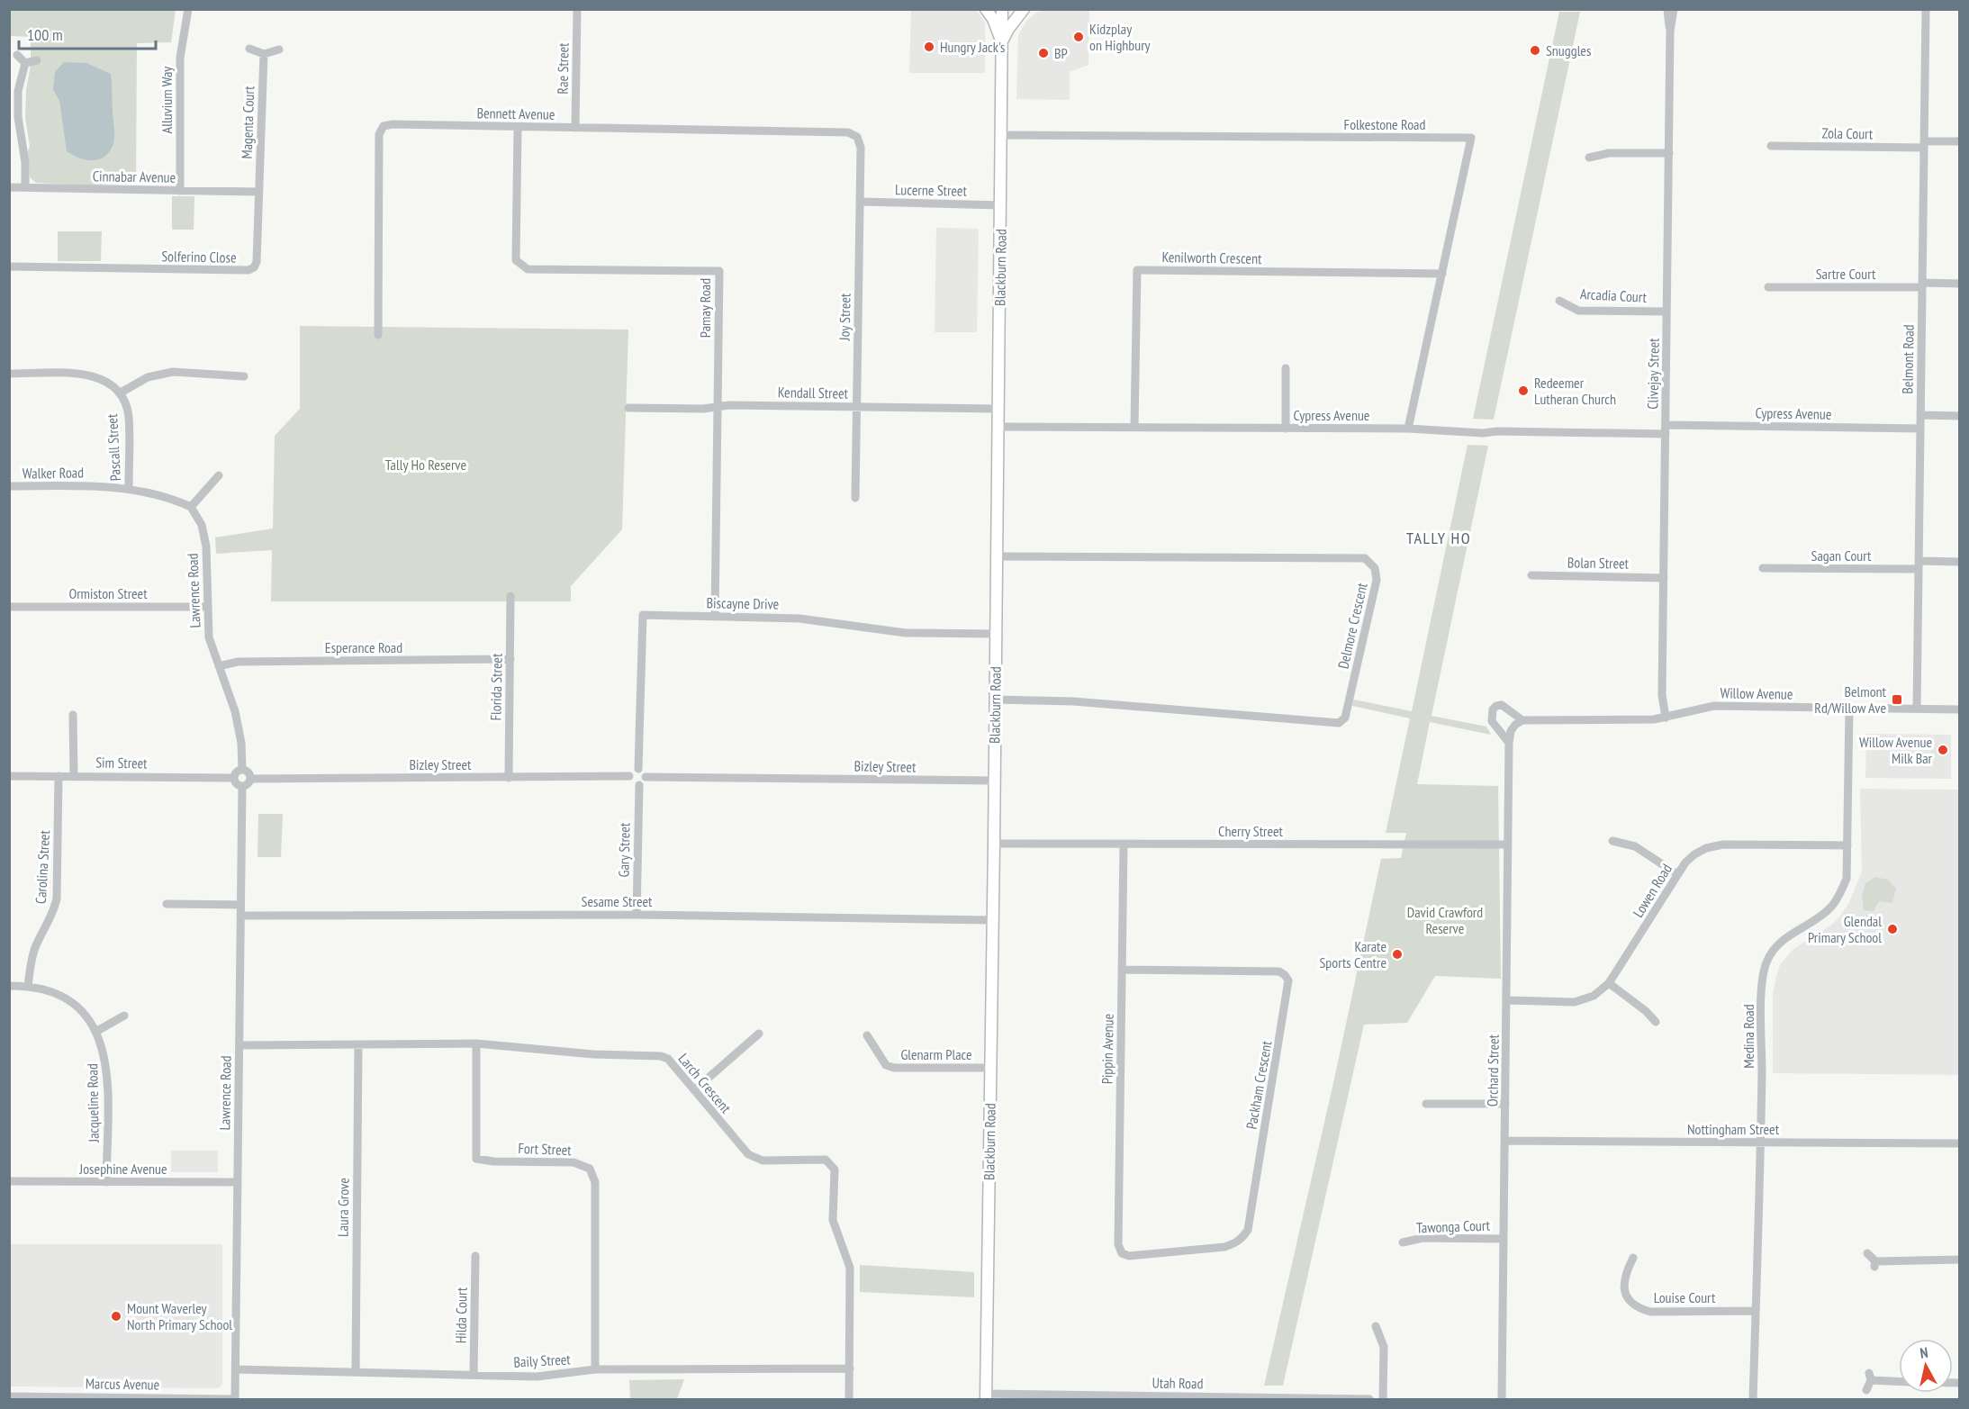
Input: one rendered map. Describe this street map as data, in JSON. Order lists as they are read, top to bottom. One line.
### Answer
{"streets":{"main road":["Blackburn Road"],"street":["Rae Street","Alluvium Way","Bennett Avenue","Magenta Court","Folkestone Road","Zola Court","Cinnabar Avenue","Lucerne Street","Solferino Close","Kenilworth Crescent","Sartre Court","Arcadia Court","Pamay Road","Joy Street","Belmont Road","Clivejay Street","Kendall Street","Cypress Avenue","Pascall Street","Walker Road","Sagan Court","Bolan Street","Lawrence Road","Ormiston Street","Biscayne Drive","Delmore Crescent","Esperance Road","Florida Street","Willow Avenue","Sim Street","Bizley Street","Cherry Street","Gary Street","Carolina Street","Lowen Road","Sesame Street","Medina Road","Pippin Avenue","Glenarm Place","Orchard Street","Larch Crescent","Packham Crescent","Jacqueline Road","Nottingham Street","Fort Street","Josephine Avenue","Laura Grove","Tawonga Court","Louise Court","Hilda Court","Baily Street","Utah Road","Marcus Avenue"]},"crossings":[["Rae Street","Bennett Avenue"],["Alluvium Way","Cinnabar Avenue"],["Bennett Avenue","Pamay Road"],["Bennett Avenue","Joy Street"],["Magenta Court","Cinnabar Avenue"],["Magenta Court","Solferino Close"],["Folkestone Road","Kenilworth Crescent"],["Folkestone Road","Blackburn Road"],["Folkestone Road","Cypress Avenue"],["Zola Court","Belmont Road"],["Cinnabar Avenue","Solferino Close"],["Lucerne Street","Blackburn Road"],["Lucerne Street","Joy Street"],["Kenilworth Crescent","Cypress Avenue"],["Blackburn Road","Kendall Street"],["Blackburn Road","Cypress Avenue"],["Blackburn Road","Biscayne Drive"],["Blackburn Road","Delmore Crescent"],["Blackburn Road","Bizley Street"],["Blackburn Road","Cherry Street"],["Blackburn Road","Sesame Street"],["Blackburn Road","Glenarm Place"],["Blackburn Road","Utah Road"],["Sartre Court","Belmont Road"],["Arcadia Court","Clivejay Street"],["Pamay Road","Kendall Street"],["Pamay Road","Biscayne Drive"],["Joy Street","Kendall Street"],["Belmont Road","Cypress Avenue"],["Belmont Road","Sagan Court"],["Belmont Road","Willow Avenue"],["Clivejay Street","Cypress Avenue"],["Clivejay Street","Bolan Street"],["Clivejay Street","Willow Avenue"],["Pascall Street","Walker Road"],["Walker Road","Lawrence Road"],["Lawrence Road","Ormiston Street"],["Lawrence Road","Esperance Road"],["Lawrence Road","Sim Street"],["Lawrence Road","Bizley Street"],["Lawrence Road","Sesame Street"],["Lawrence Road","Larch Crescent"],["Lawrence Road","Josephine Avenue"],["Lawrence Road","Baily Street"],["Lawrence Road","Marcus Avenue"],["Biscayne Drive","Bizley Street"],["Biscayne Drive","Gary Street"],["Esperance Road","Florida Street"],["Florida Street","Bizley Street"],["Willow Avenue","Medina Road"],["Willow Avenue","Orchard Street"],["Sim Street","Bizley Street"],["Sim Street","Carolina Street"],["Bizley Street","Gary Street"],["Cherry Street","Pippin Avenue"],["Cherry Street","Orchard Street"],["Gary Street","Sesame Street"],["Carolina Street","Jacqueline Road"],["Lowen Road","Medina Road"],["Lowen Road","Orchard Street"],["Medina Road","Nottingham Street"],["Medina Road","Louise Court"],["Pippin Avenue","Packham Crescent"],["Orchard Street","Nottingham Street"],["Orchard Street","Tawonga Court"],["Larch Crescent","Fort Street"],["Larch Crescent","Laura Grove"],["Larch Crescent","Baily Street"],["Jacqueline Road","Josephine Avenue"],["Fort Street","Baily Street"],["Laura Grove","Baily Street"],["Hilda Court","Baily Street"]],"districts":["TALLY HO"],"parks":["Tally Ho Reserve","David Crawford Reserve"],"places":{"other":["Kidzplay on Highbury","Hungry Jack's","Snuggles","BP","Redeemer Lutheran Church","Willow Avenue Milk Bar","Glendal Primary School","Karate Sports Centre","Mount Waverley North Primary School"],"transit":["Belmont Rd/Willow Ave"]},"scale_bar":"100 m","north":"top"}
